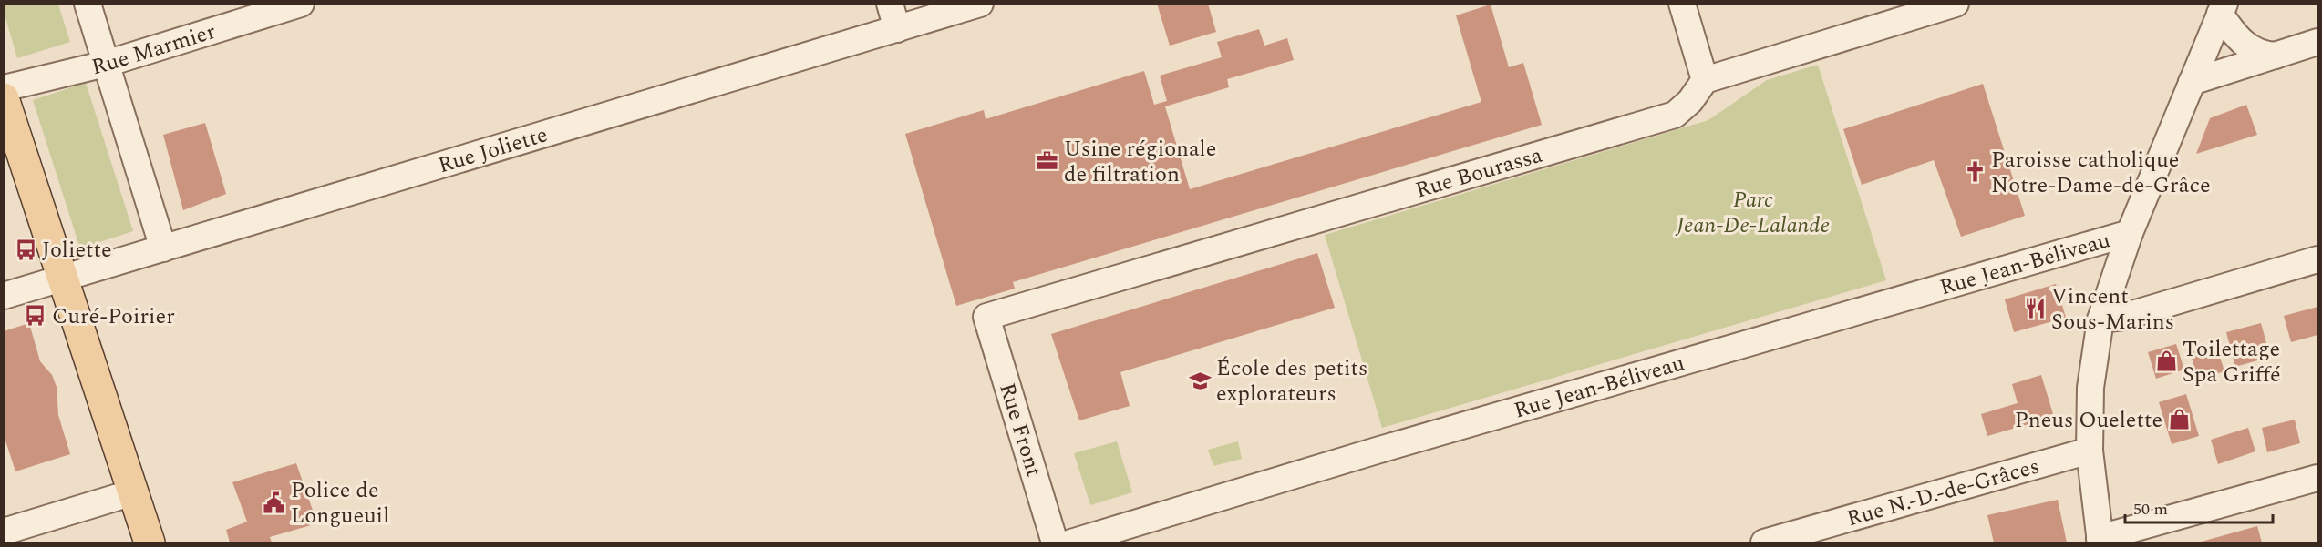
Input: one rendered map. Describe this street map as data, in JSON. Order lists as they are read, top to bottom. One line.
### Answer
{"streets":{"street":["Rue Marmier","Rue Joliette","Rue Bourassa","Rue Jean-Béliveau","Rue Front","Rue N.-D.-de-Grâces"]},"crossings":[["Rue Bourassa","Rue Front"]],"parks":["Parc Jean-De-Lalande"],"places":{"office":["Usine régionale de filtration"],"church":["Paroisse catholique Notre-Dame-de-Grâce"],"bus stop":["Joliette","Curé-Poirier"],"restaurant":["Vincent Sous-Marins"],"shop":["Toilettage Spa Griffé","Pneus Ouelette"],"school or university":["École des petits explorateurs"],"public building":["Police de Longueuil"]},"scale_bar":"50 m"}
